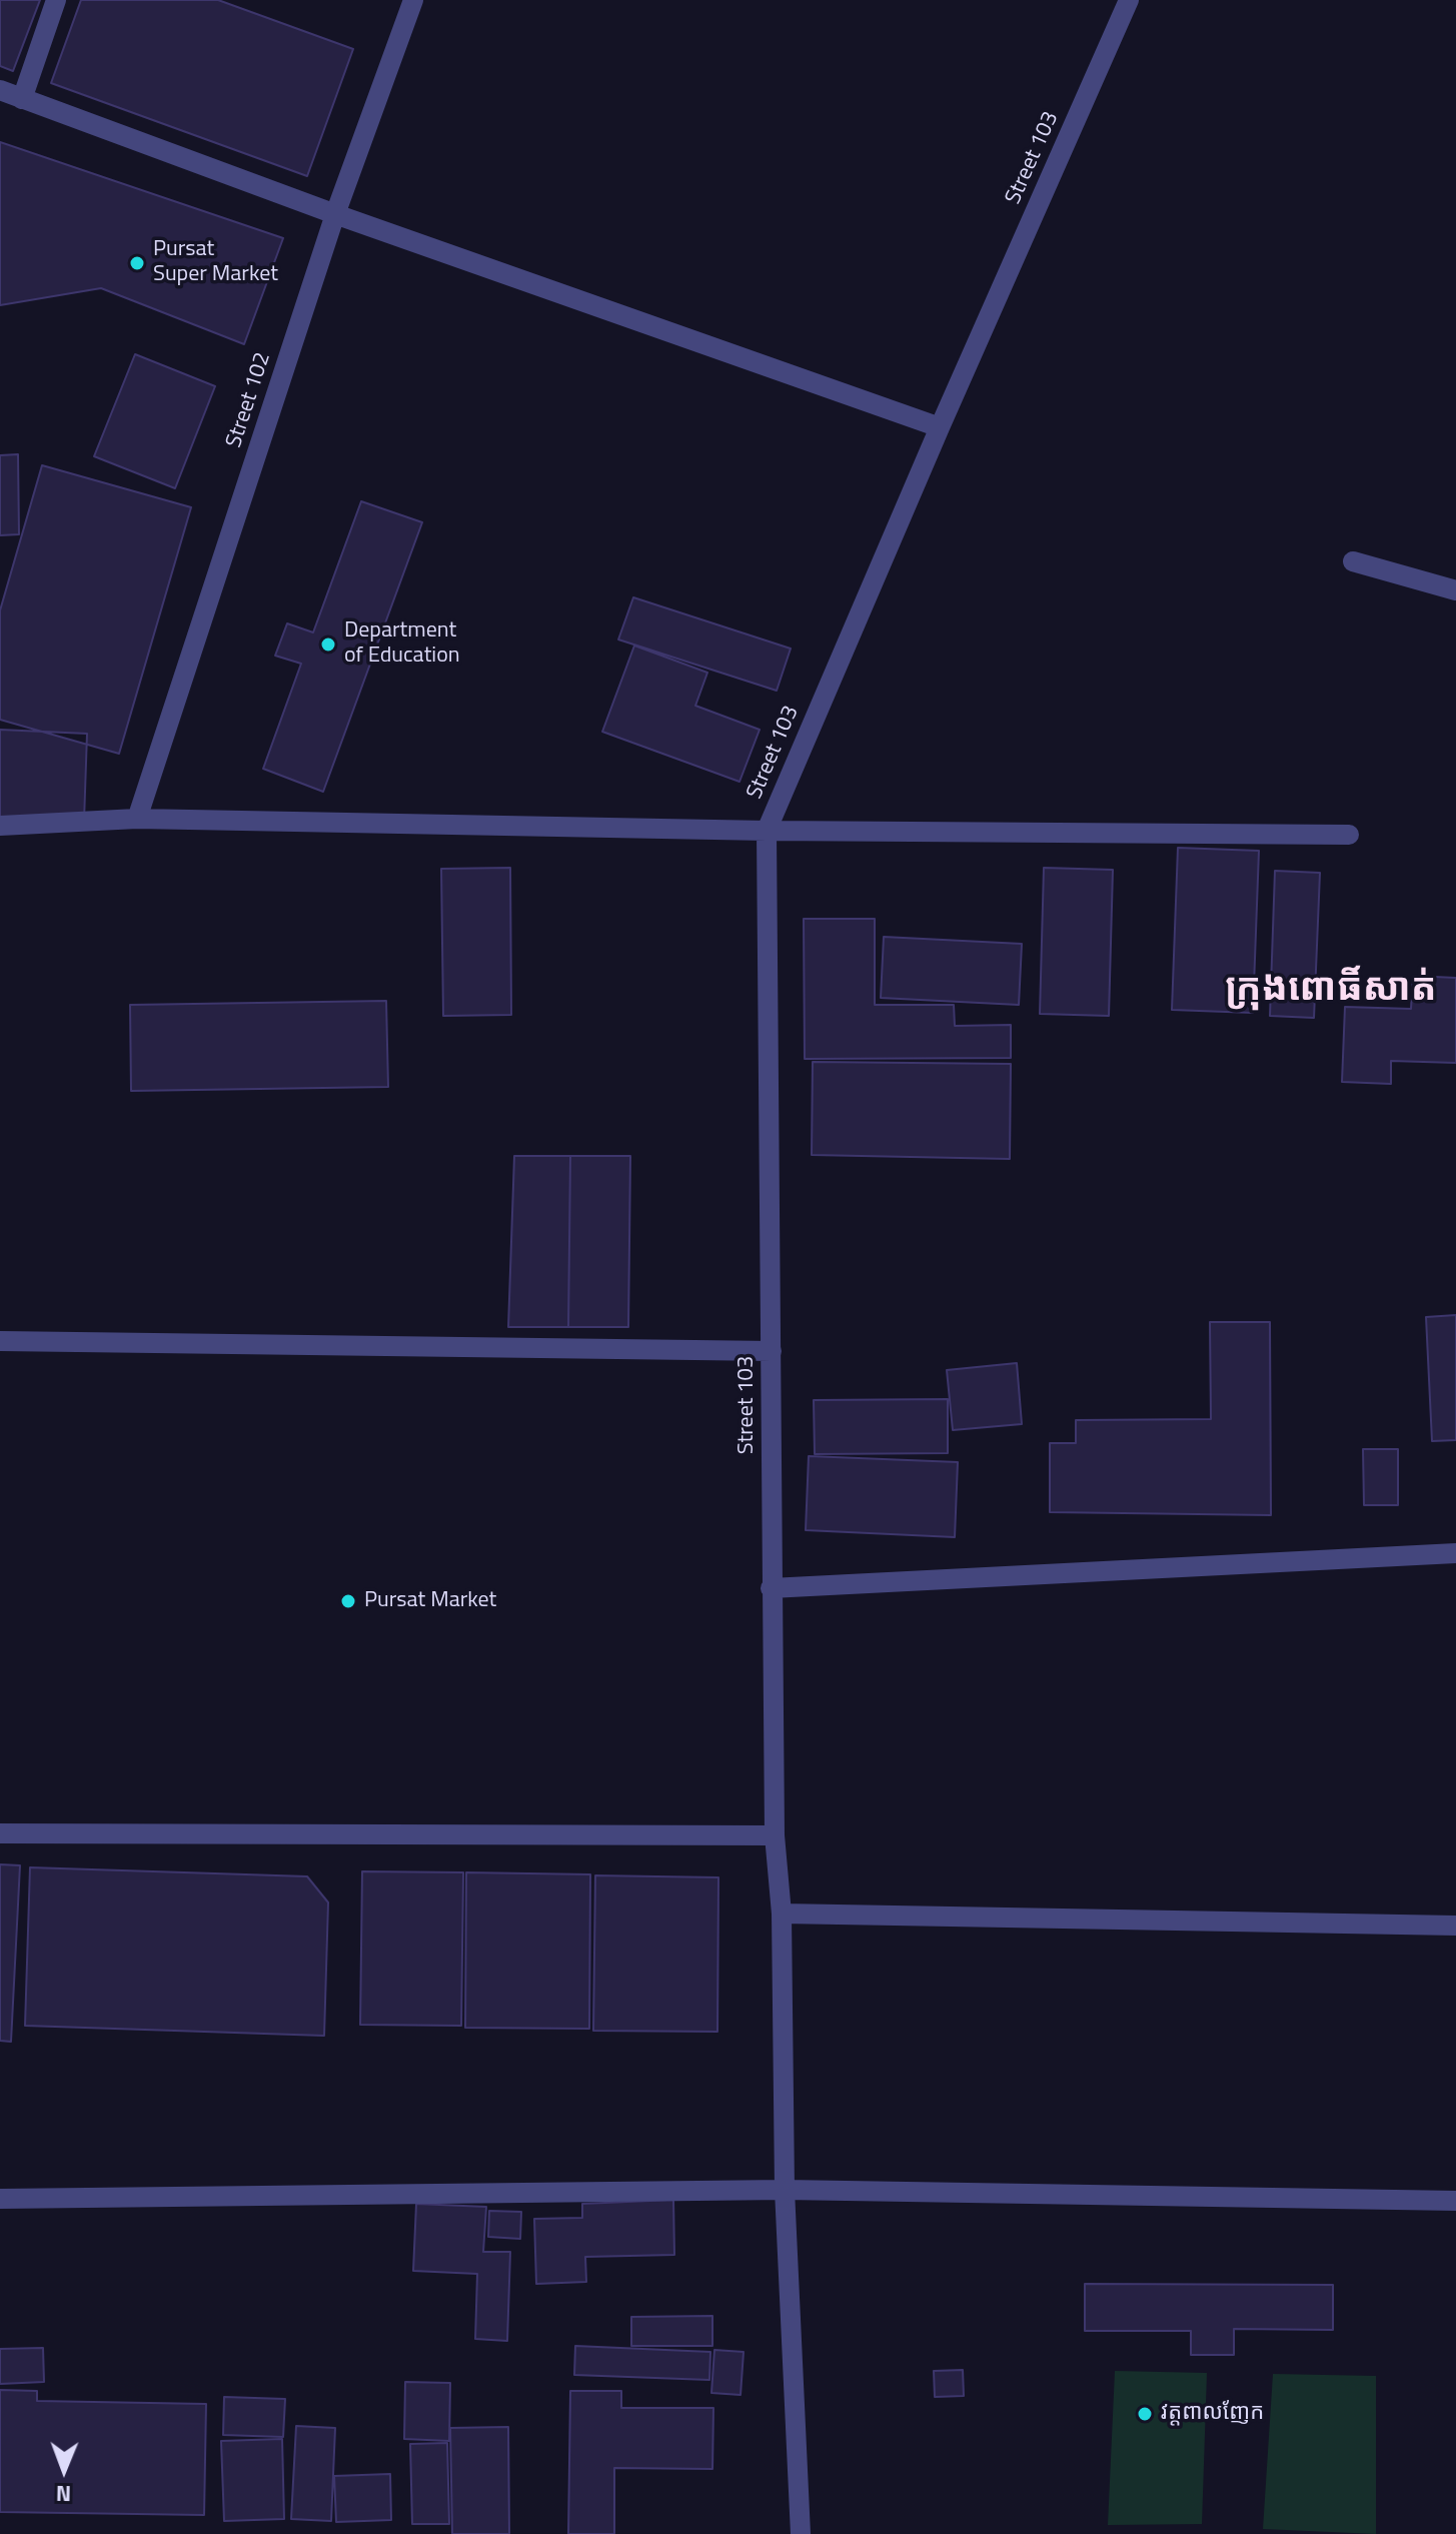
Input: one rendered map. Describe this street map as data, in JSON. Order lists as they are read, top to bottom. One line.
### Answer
{"streets":{"street":["Street 103","Street 102"]},"districts":["ក្រុងពោធិ៍សាត់"],"places":["Pursat Super Market","Department of Education","Pursat Market","វត្តពាលញែក"],"north":"bottom"}
